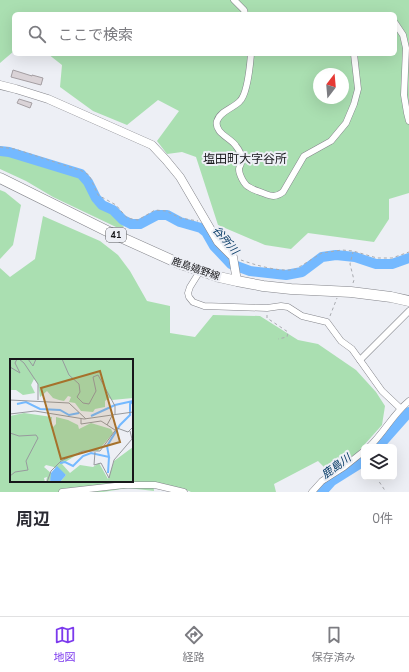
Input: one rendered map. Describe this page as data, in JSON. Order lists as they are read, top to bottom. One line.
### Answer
{"streets":{"main road":["41","鹿島嬉野線"]},"districts":["塩田町大字谷所"],"water":["谷所川","鹿島川"],"north":"top","page":{"search":"ここで検索","heading":["周辺","0件"],"nav":["地図","経路","保存済み"]}}
